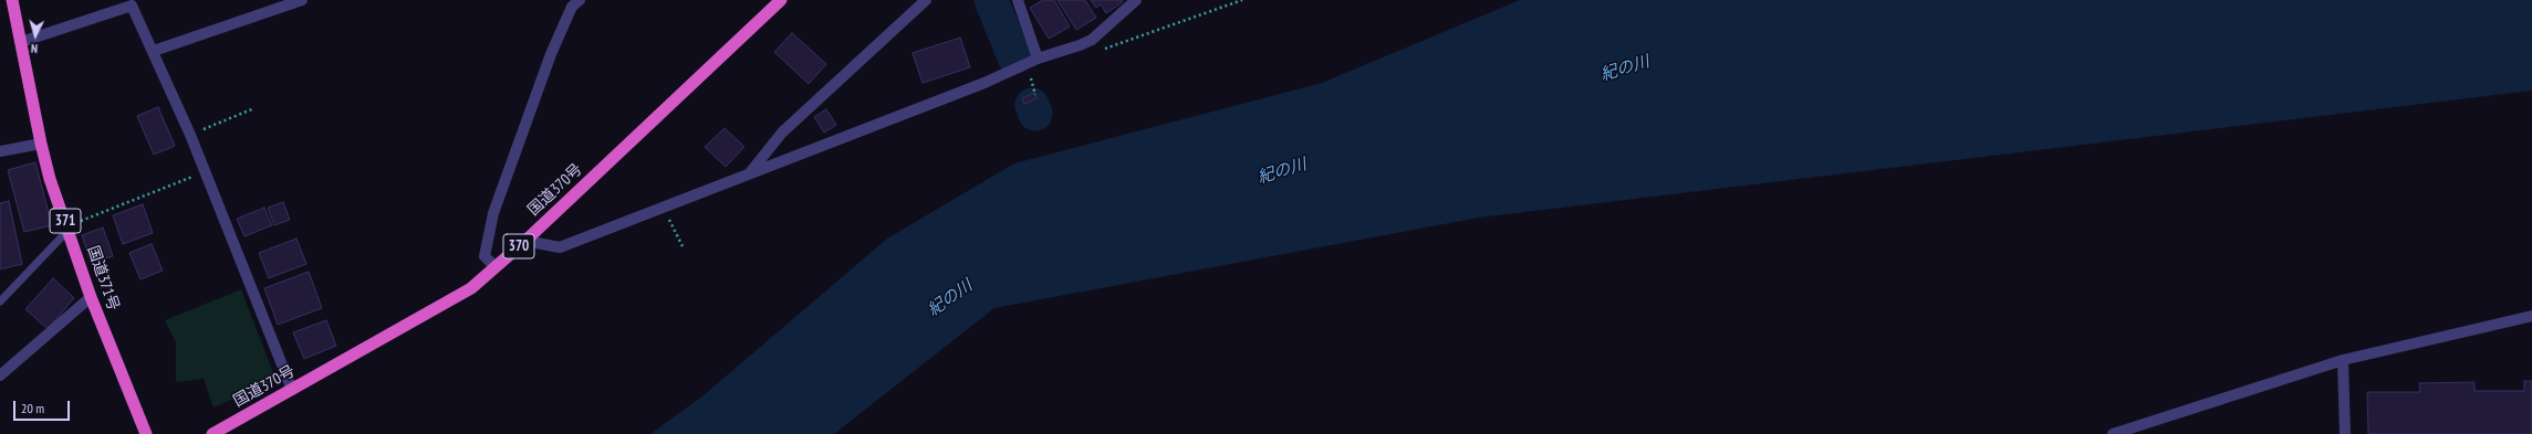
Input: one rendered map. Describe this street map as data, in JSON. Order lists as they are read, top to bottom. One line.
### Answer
{"streets":{"highway":["国道370号","371","370","国道371号"]},"water":["紀の川"],"scale_bar":"20 m","north":"bottom"}
